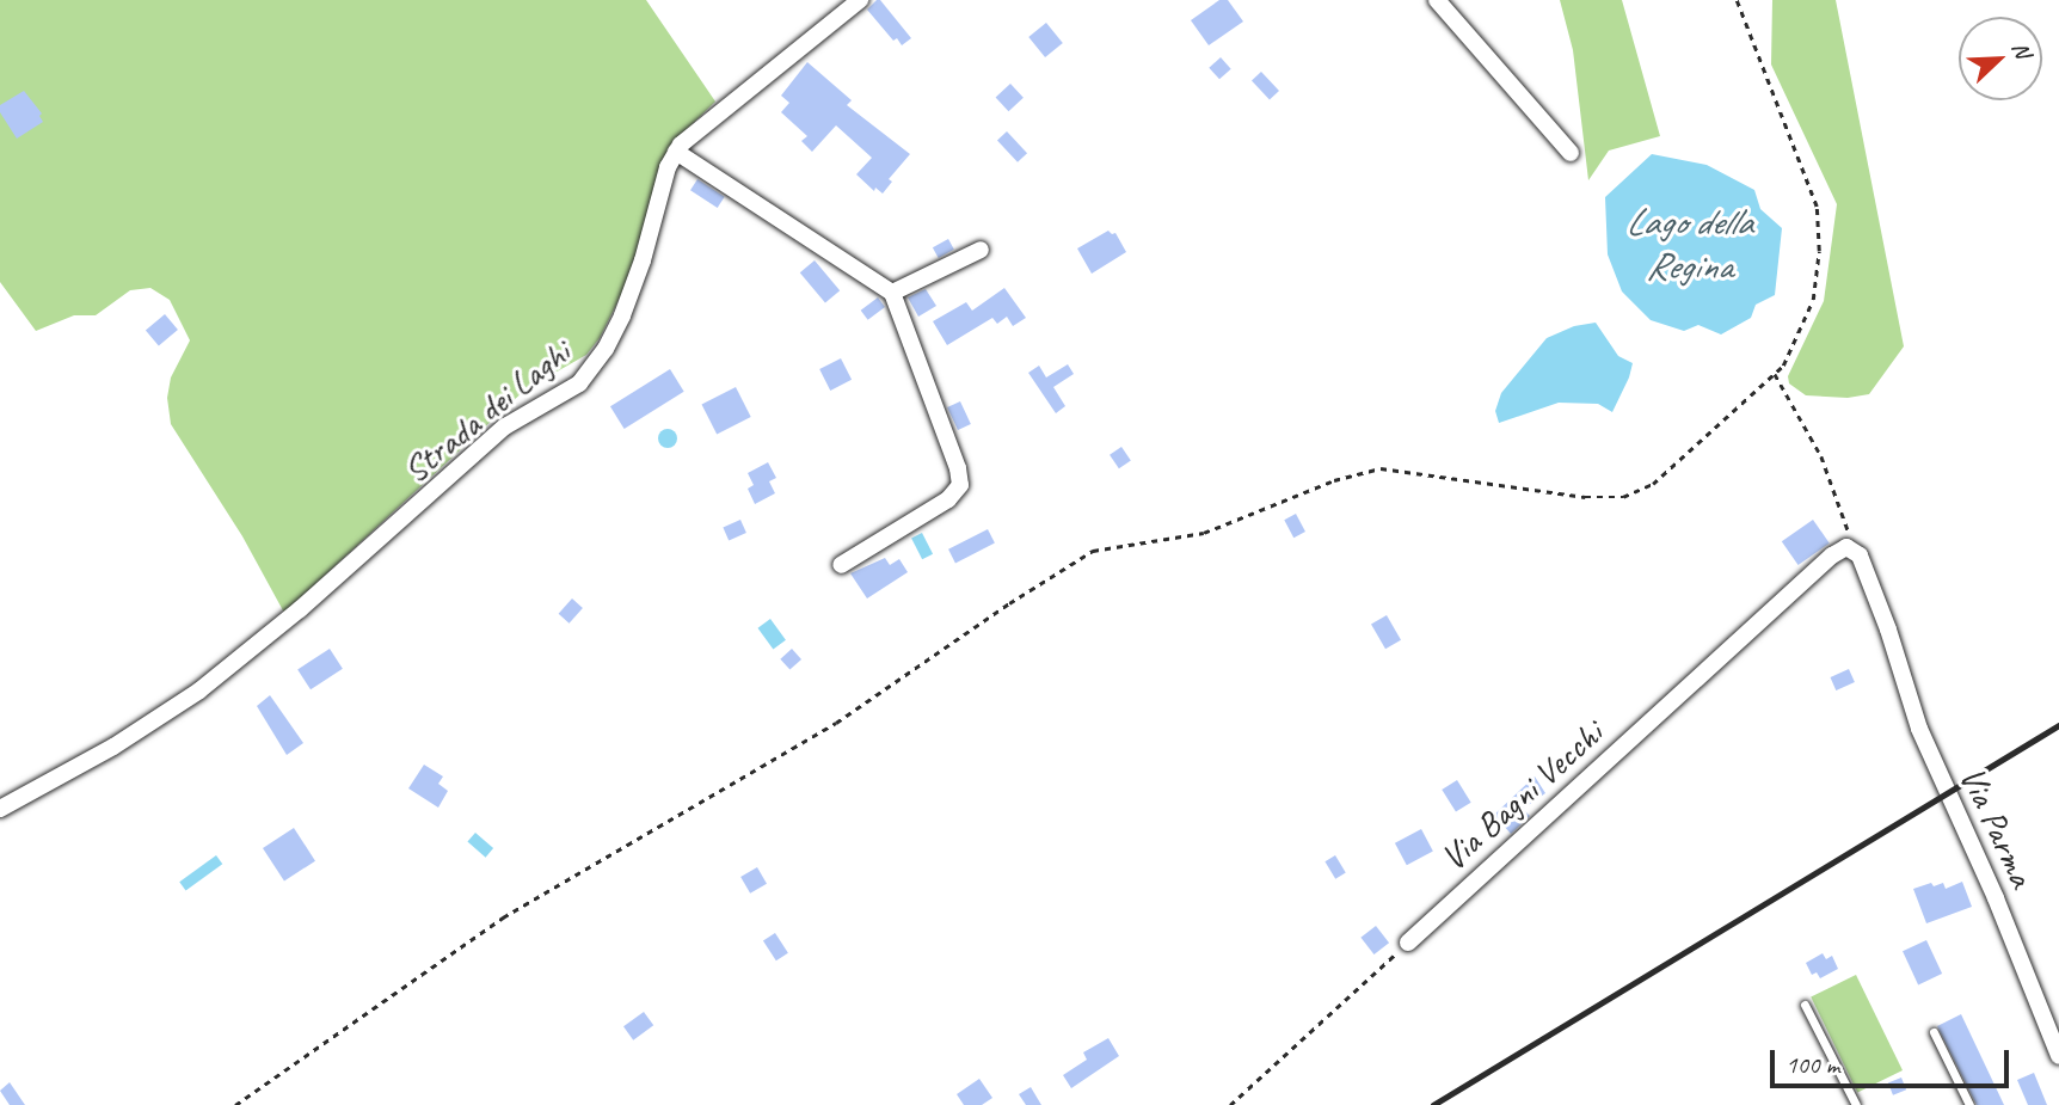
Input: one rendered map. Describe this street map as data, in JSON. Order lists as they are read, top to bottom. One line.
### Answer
{"streets":{"street":["Strada dei Laghi","Via Bagni Vecchi","Via Parma"]},"crossings":[["Via Bagni Vecchi","Via Parma"]],"water":["Lago della Regina"],"scale_bar":"100 m","north":"top right"}
